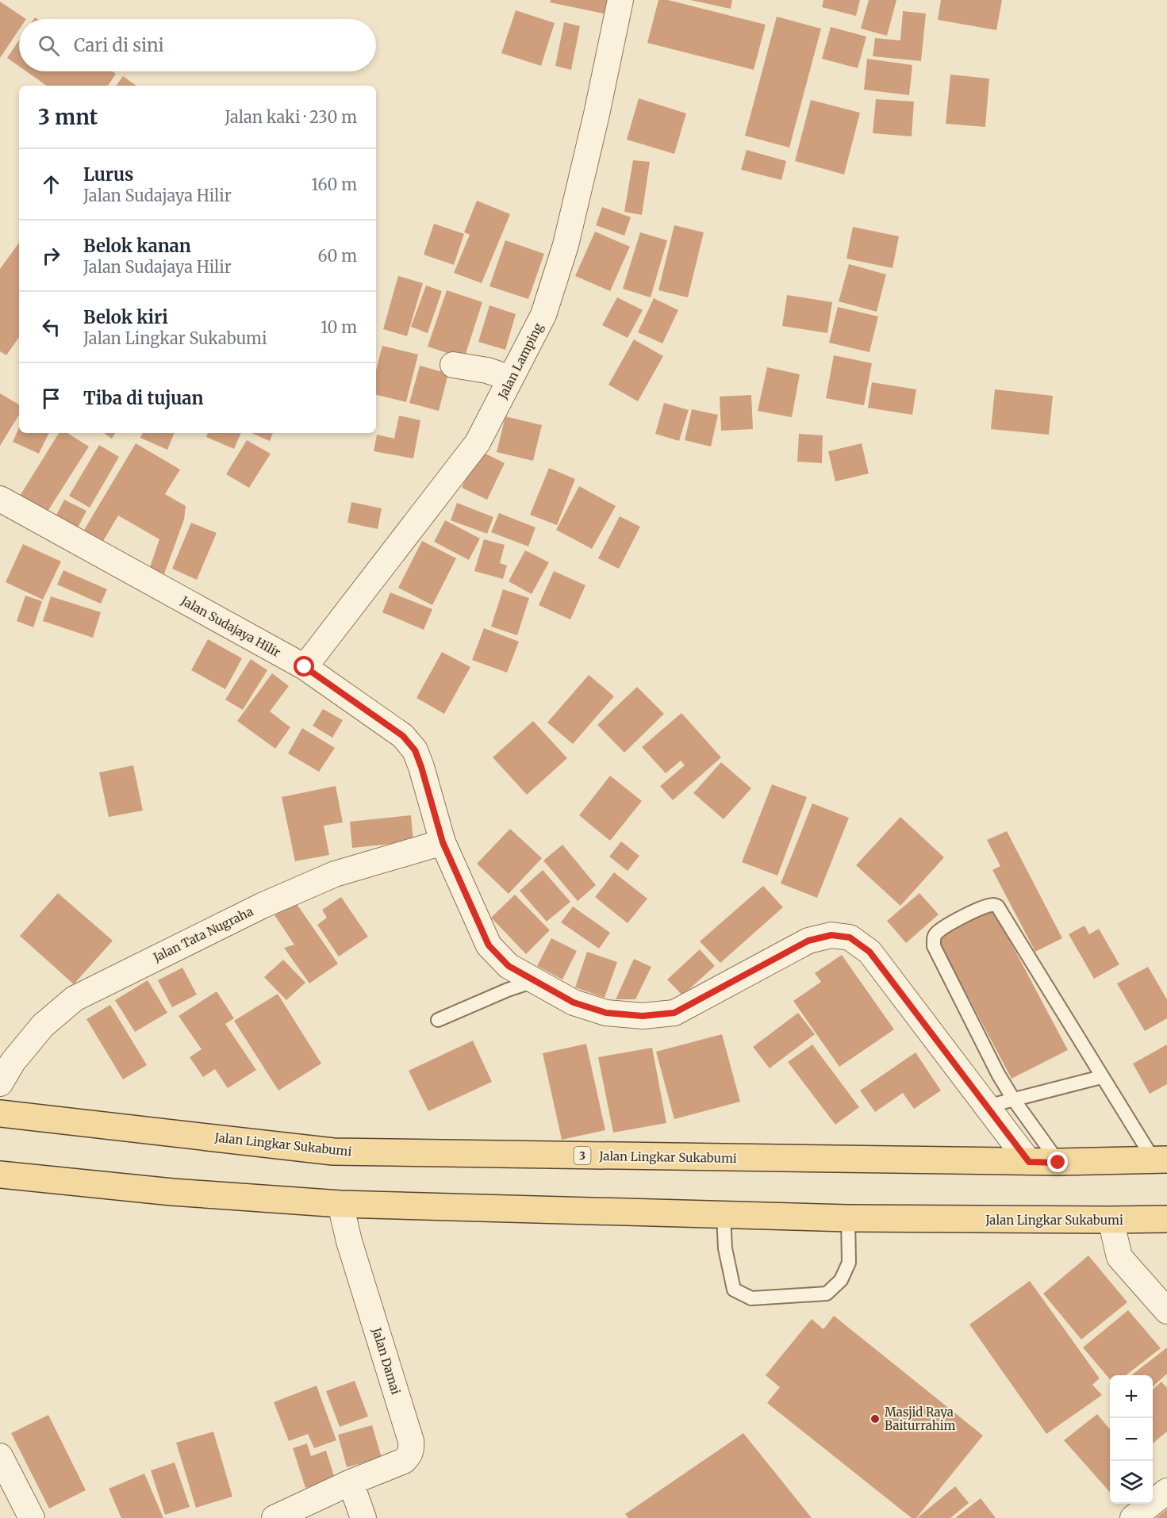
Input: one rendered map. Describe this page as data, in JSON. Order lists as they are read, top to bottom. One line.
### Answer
{"streets":{"main road":["Jalan Lingkar Sukabumi","3"],"street":["Jalan Lamping","Jalan Sudajaya Hilir","Jalan Tata Nugraha","Jalan Damai"]},"crossings":[["Jalan Lamping","Jalan Sudajaya Hilir"],["Jalan Sudajaya Hilir","Jalan Tata Nugraha"],["Jalan Sudajaya Hilir","Jalan Lingkar Sukabumi"],["Jalan Lingkar Sukabumi","Jalan Damai"]],"places":["Masjid Raya Baiturrahim"],"page":{"search":"Cari di sini","heading":["3 mnt","Jalan kaki · 230 m"],"list":[["Lurus","Jalan Sudajaya Hilir","160 m"],["Belok kanan","Jalan Sudajaya Hilir","60 m"],["Belok kiri","Jalan Lingkar Sukabumi","10 m"],"Tiba di tujuan"],"map_buttons":["+","−"]}}
